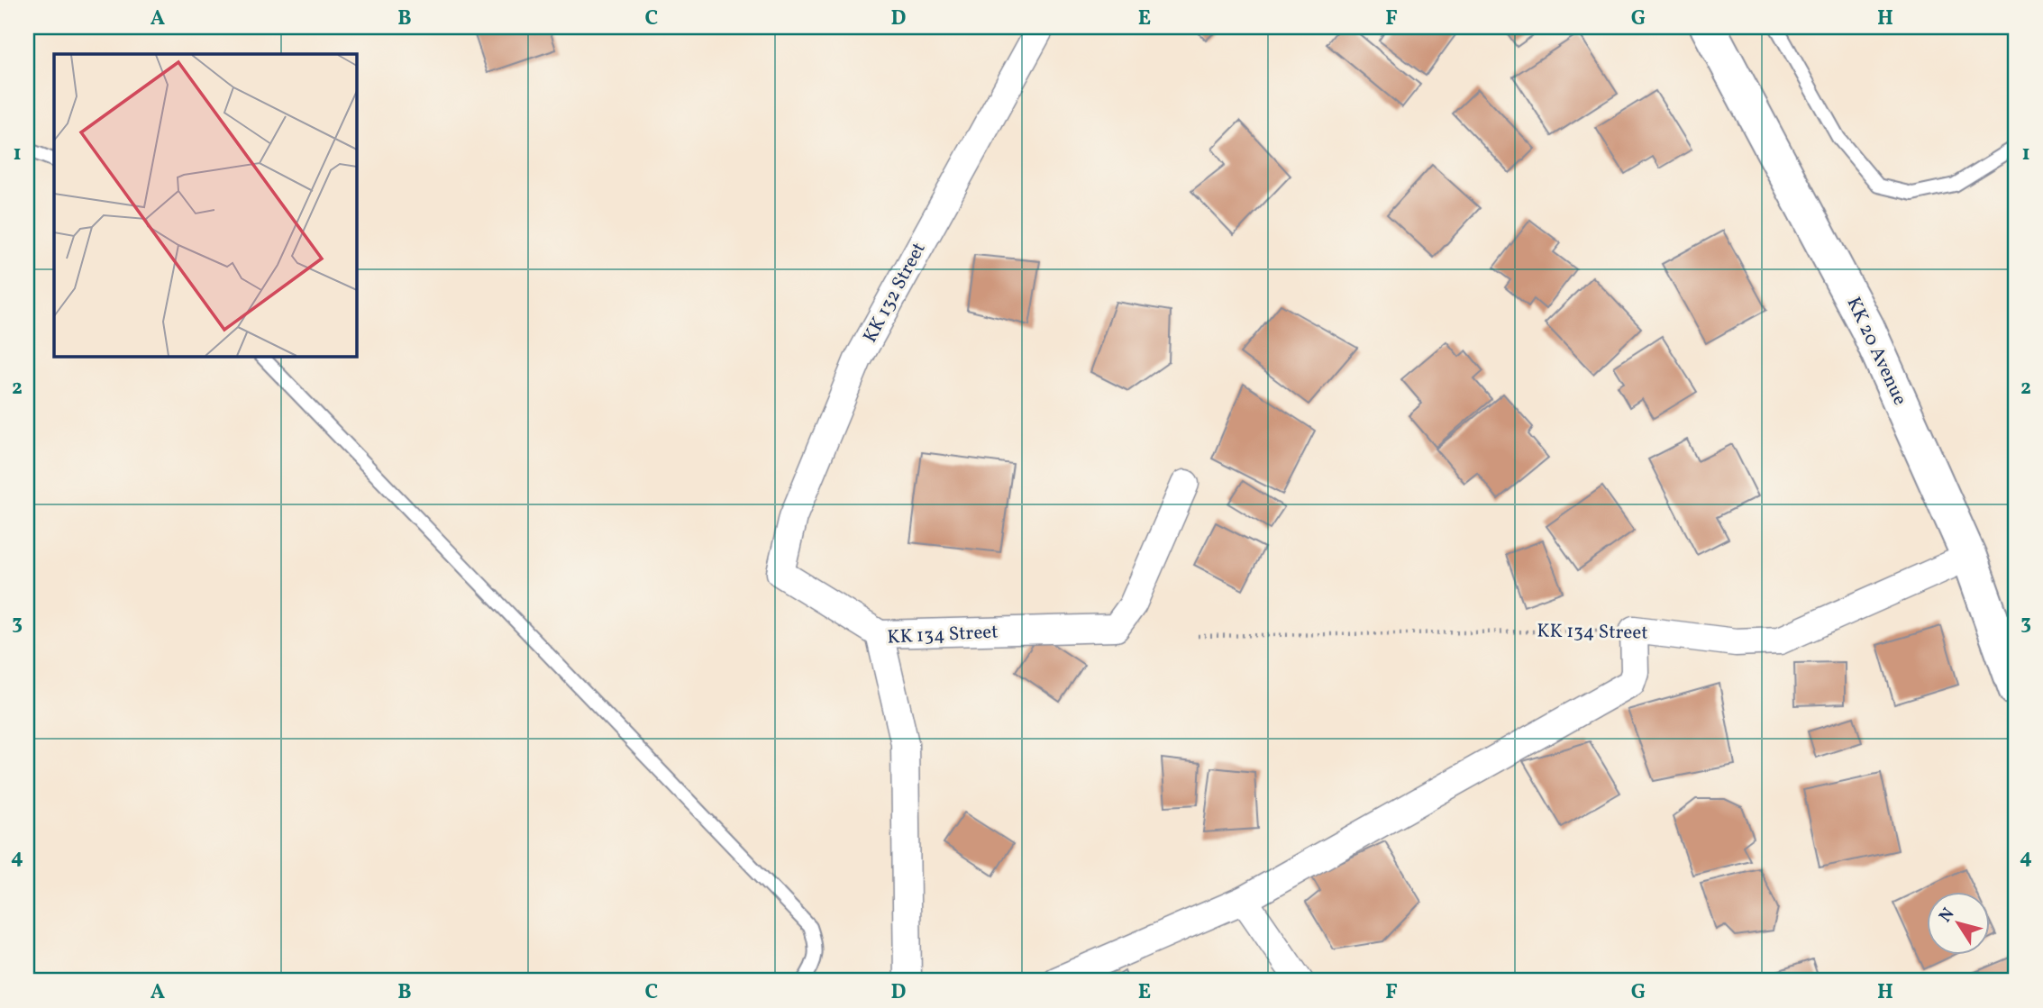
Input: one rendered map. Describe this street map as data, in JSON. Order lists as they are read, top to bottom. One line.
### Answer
{"streets":{"main road":["KK 20 Avenue"],"street":["KK 132 Street","KK 134 Street"]},"crossings":[["KK 132 Street","KK 134 Street"],["KK 20 Avenue","KK 134 Street"]],"north":"top left","grid":{"columns":["A","B","C","D","E","F","G","H"],"rows":["1","2","3","4"]}}
